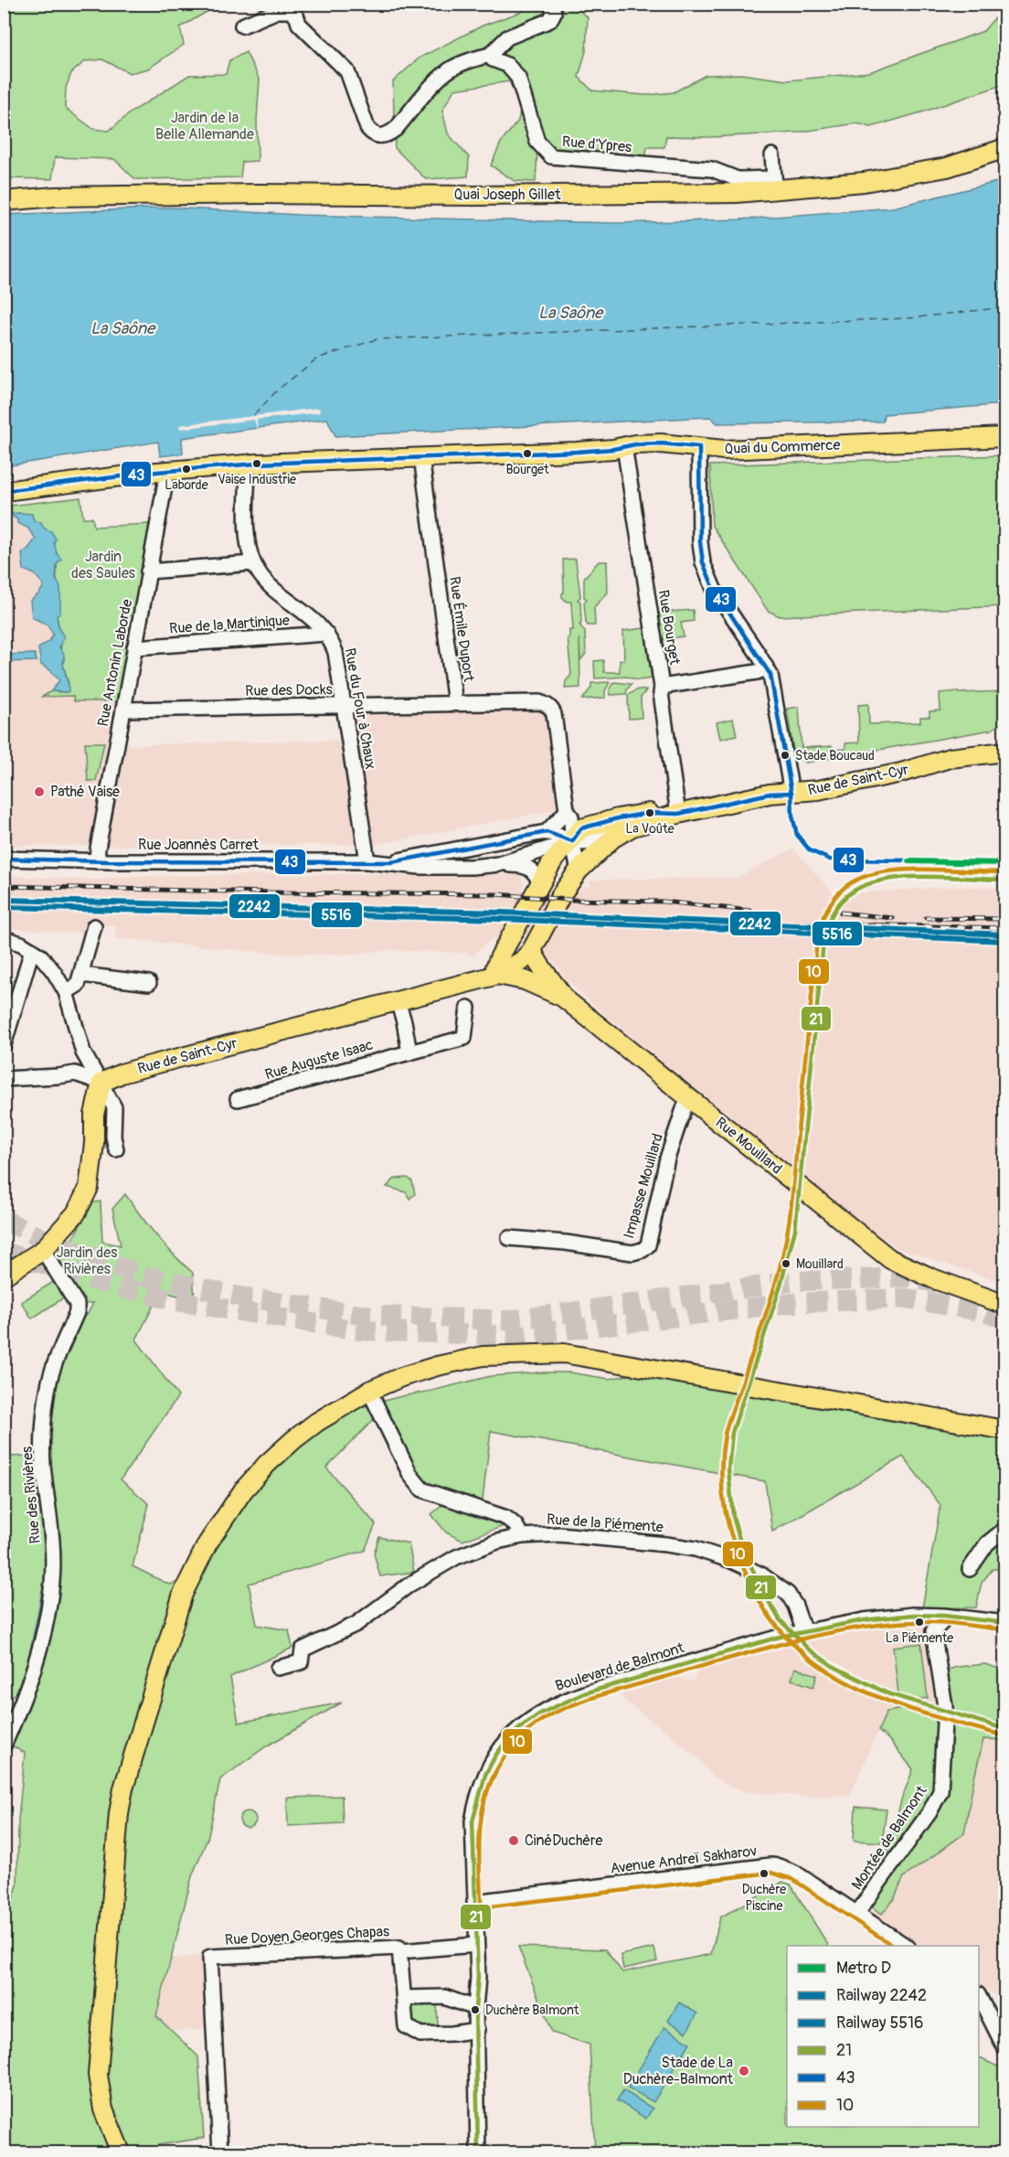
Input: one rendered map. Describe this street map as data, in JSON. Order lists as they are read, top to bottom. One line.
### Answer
{"streets":{"main road":["Quai Joseph Gillet","Quai du Commerce","Rue de Saint-Cyr","Rue Mouillard"],"street":["Rue d'Ypres","Rue de la Martinique","Rue Bourget","Rue Émile Duport","Rue Antonin Laborde","Rue des Docks","Rue du Four à Chaux","Rue Joannès Carret","Rue Auguste Isaac","Impasse Mouillard","Rue des Rivières","Rue de la Piémente","Boulevard de Balmont","Montée de Balmont","Avenue Andreï Sakharov","Rue Doyen Georges Chapas"]},"crossings":[["Rue d'Ypres","Quai Joseph Gillet"],["Quai du Commerce","Rue Bourget"],["Quai du Commerce","Rue Émile Duport"],["Quai du Commerce","Rue Antonin Laborde"],["Quai du Commerce","Rue du Four à Chaux"],["Rue de la Martinique","Rue Antonin Laborde"],["Rue de la Martinique","Rue du Four à Chaux"],["Rue Bourget","Rue de Saint-Cyr"],["Rue Émile Duport","Rue des Docks"],["Rue Émile Duport","Rue de Saint-Cyr"],["Rue Émile Duport","Rue Joannès Carret"],["Rue Antonin Laborde","Rue des Docks"],["Rue Antonin Laborde","Rue Joannès Carret"],["Rue des Docks","Rue du Four à Chaux"],["Rue du Four à Chaux","Rue Joannès Carret"],["Rue de Saint-Cyr","Rue Joannès Carret"],["Rue de Saint-Cyr","Rue Mouillard"],["Rue Mouillard","Impasse Mouillard"],["Rue de la Piémente","Boulevard de Balmont"],["Boulevard de Balmont","Avenue Andreï Sakharov"],["Boulevard de Balmont","Rue Doyen Georges Chapas"],["Montée de Balmont","Avenue Andreï Sakharov"]],"water":["La Saône"],"parks":["Jardin de la Belle Allemande","Jardin des Saules","Jardin des Rivières"],"places":["Bourget","Vaise Industrie","Laborde","Stade Boucaud","Pathé Vaise","La Voûte","Mouillard","La Piémente","CinéDuchère","Duchère Piscine","Duchère Balmont","Stade de La Duchère-Balmont"],"lines":["transit line 43","metro line D","transit line 10","transit line 21","rail line 2242","rail line 5516"],"legend":["Metro D","Railway 2242","Railway 5516","21","43","10"]}
